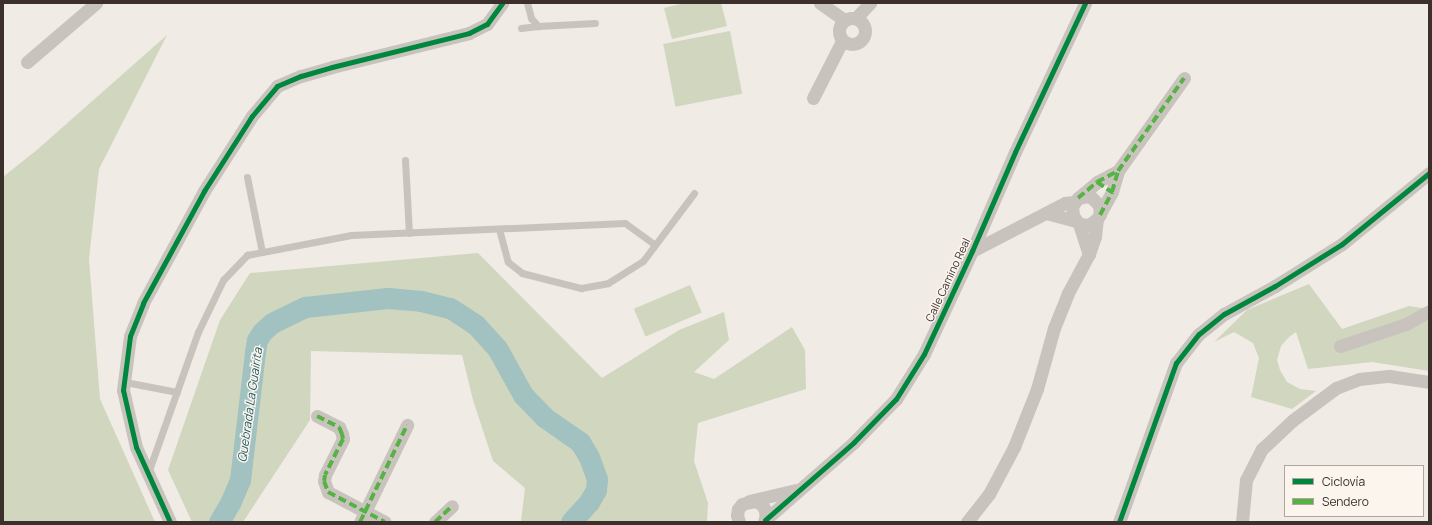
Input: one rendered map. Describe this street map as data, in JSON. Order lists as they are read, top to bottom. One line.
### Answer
{"streets":{"street":["Calle Camino Real"]},"water":["Quebrada La Guairita"],"legend":["Ciclovía","Sendero"]}
